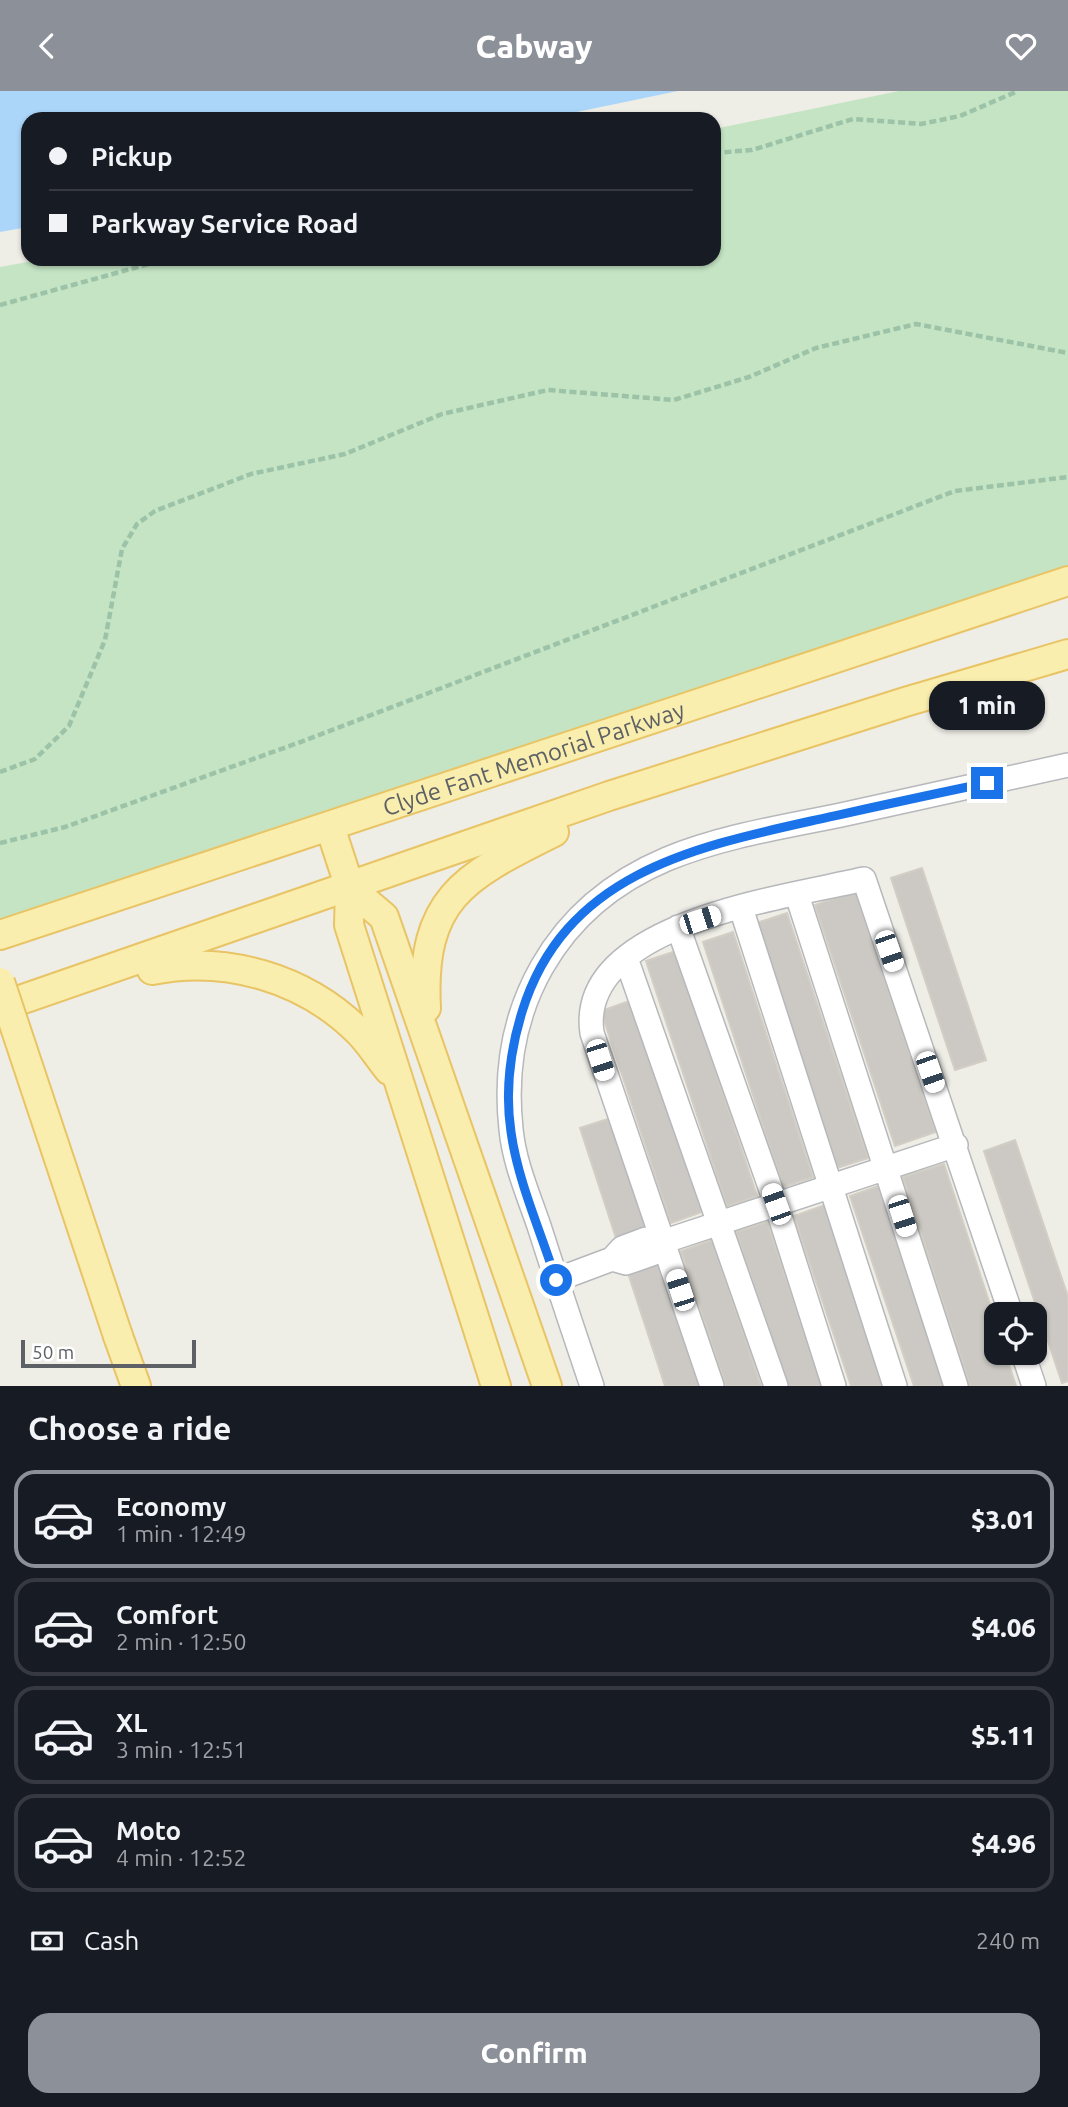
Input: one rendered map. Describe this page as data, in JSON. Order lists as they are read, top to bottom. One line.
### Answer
{"streets":{"main road":["Clyde Fant Memorial Parkway"]},"scale_bar":"50 m","page":{"header":"Cabway","banner":["Pickup","Parkway Service Road"],"bubble":"1 min","scale":"50 m","heading":"Choose a ride","list":[{"name":"Economy","note":"1 min · 12:49","value":"$3.01"},{"name":"Comfort","note":"2 min · 12:50","value":"$4.06"},{"name":"XL","note":"3 min · 12:51","value":"$5.11"},{"name":"Moto","note":"4 min · 12:52","value":"$4.96"}],"pay":["Cash","240 m"],"buttons":"Confirm"}}
